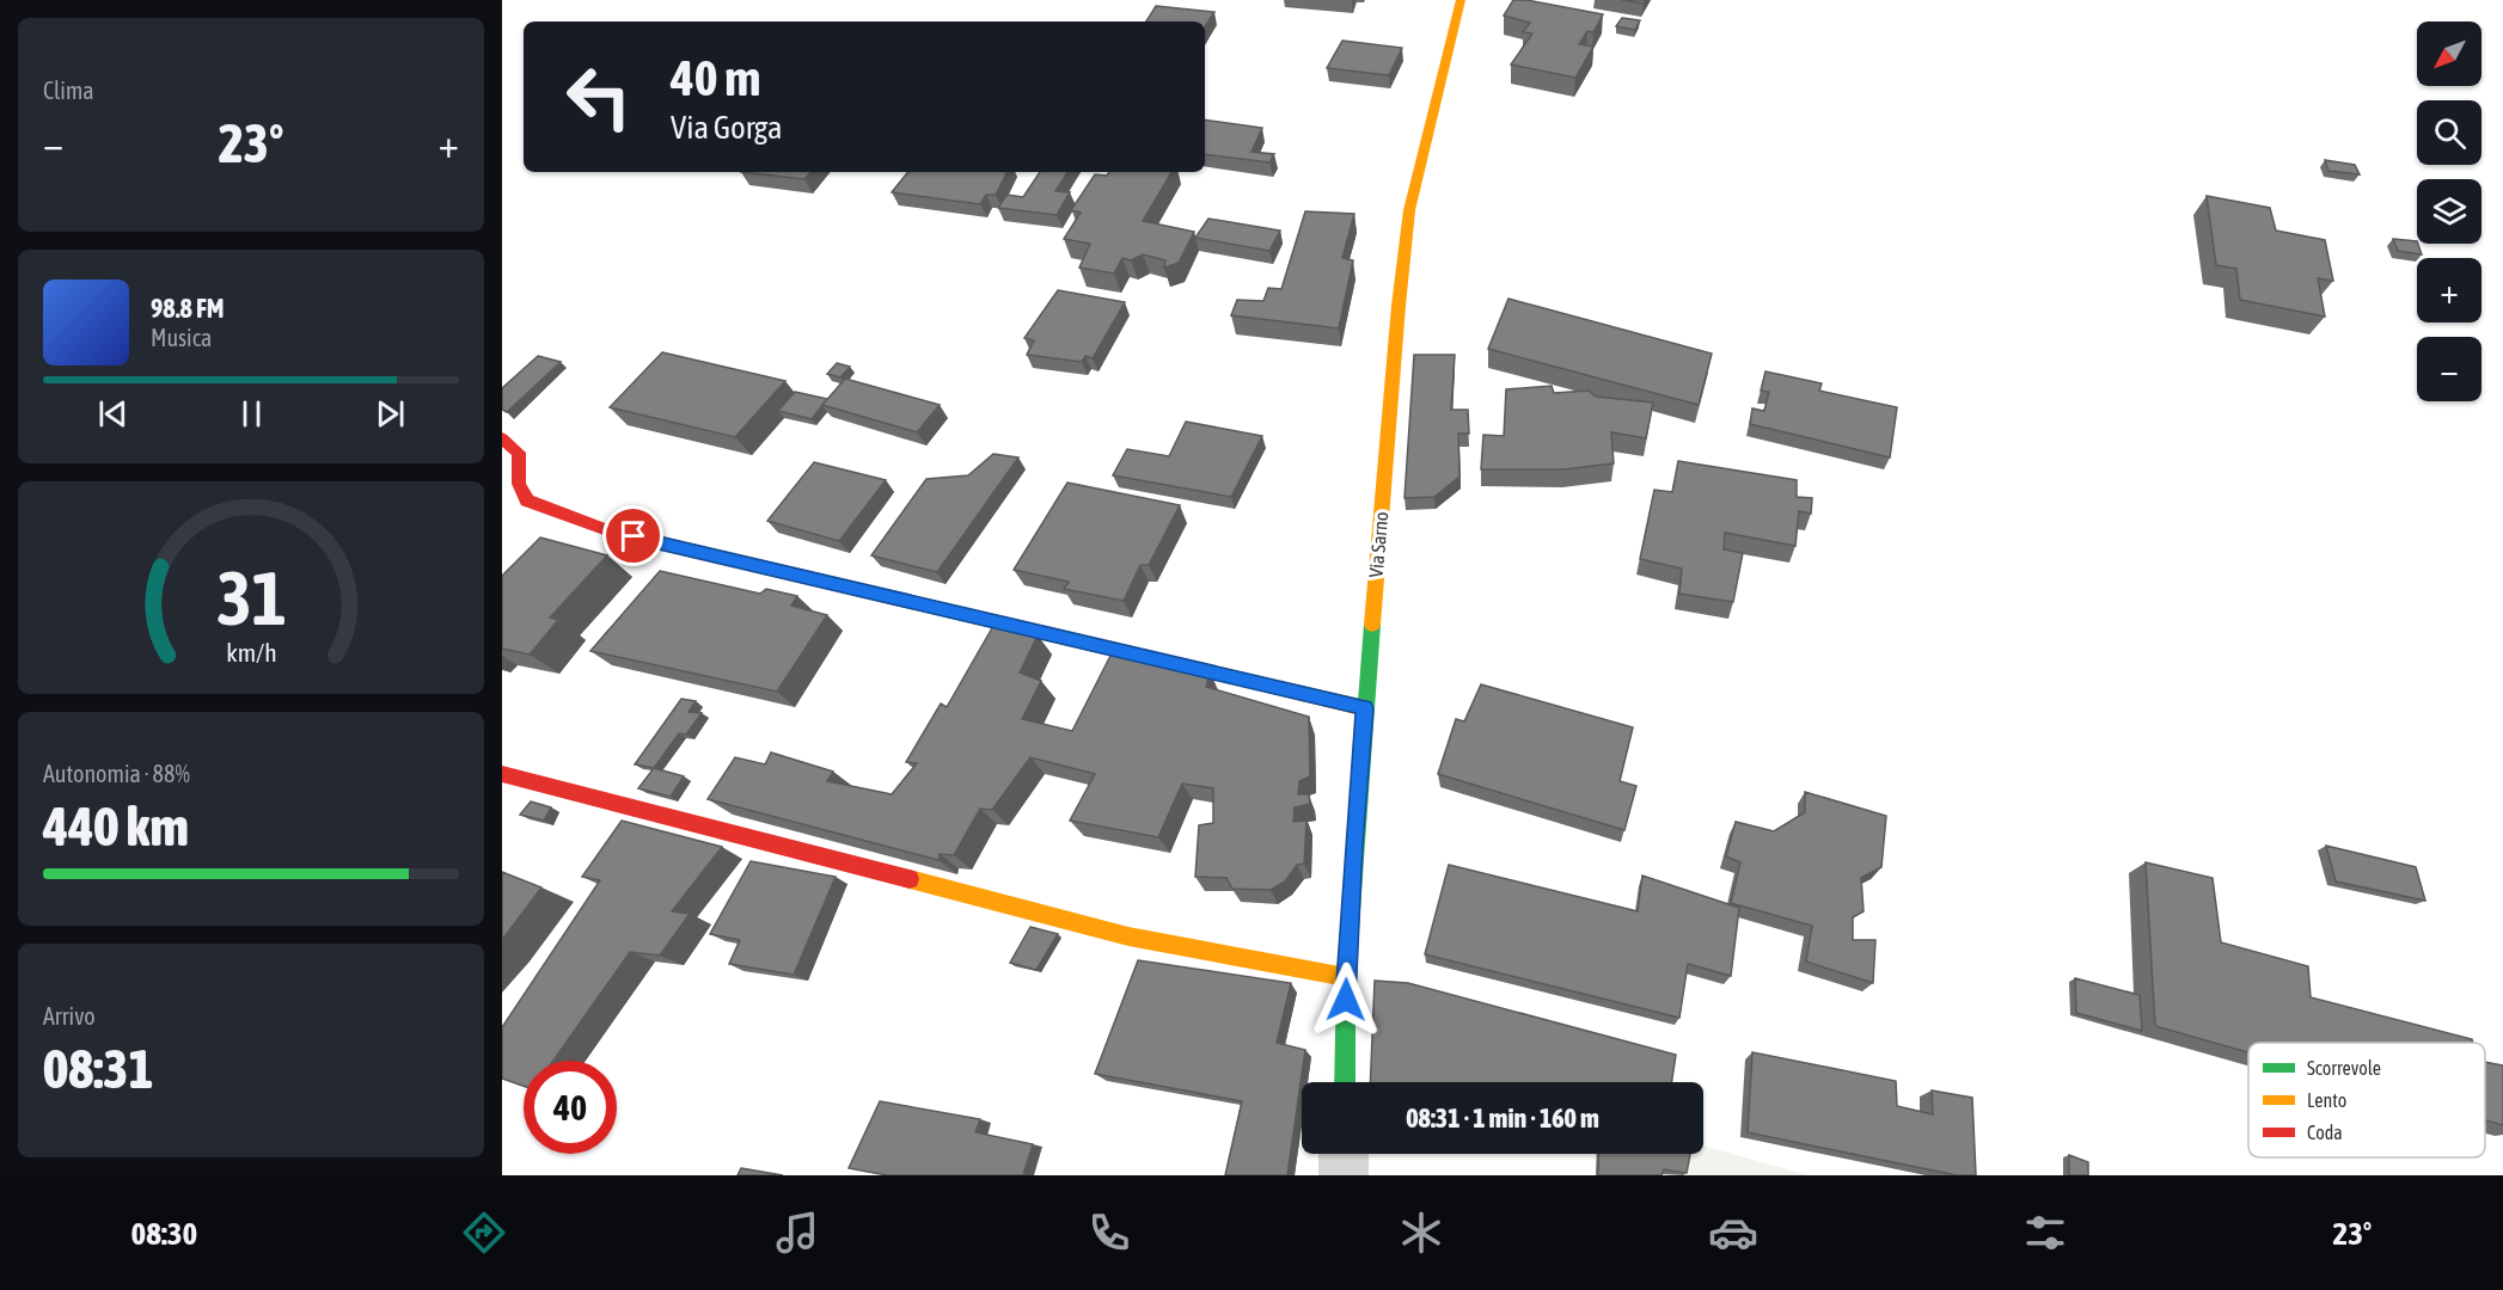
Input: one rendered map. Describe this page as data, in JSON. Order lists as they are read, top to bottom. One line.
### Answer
{"streets":{"street":["Via Sarno"]},"legend":["Scorrevole","Lento","Coda"],"north":"bottom left","page":{"tile":["Clima",["Autonomia · 88%","440 km"],["Arrivo","08:31"]],"map_buttons":["+","−"],"turn":["40 m","Via Gorga"],"heat":["−","23°","+"],"song":["98.8 FM","Musica"],"limit":"40","trip":"08:31 · 1 min · 160 m","tabs":["08:30","23°"],"gauge":["31","km/h"]}}
